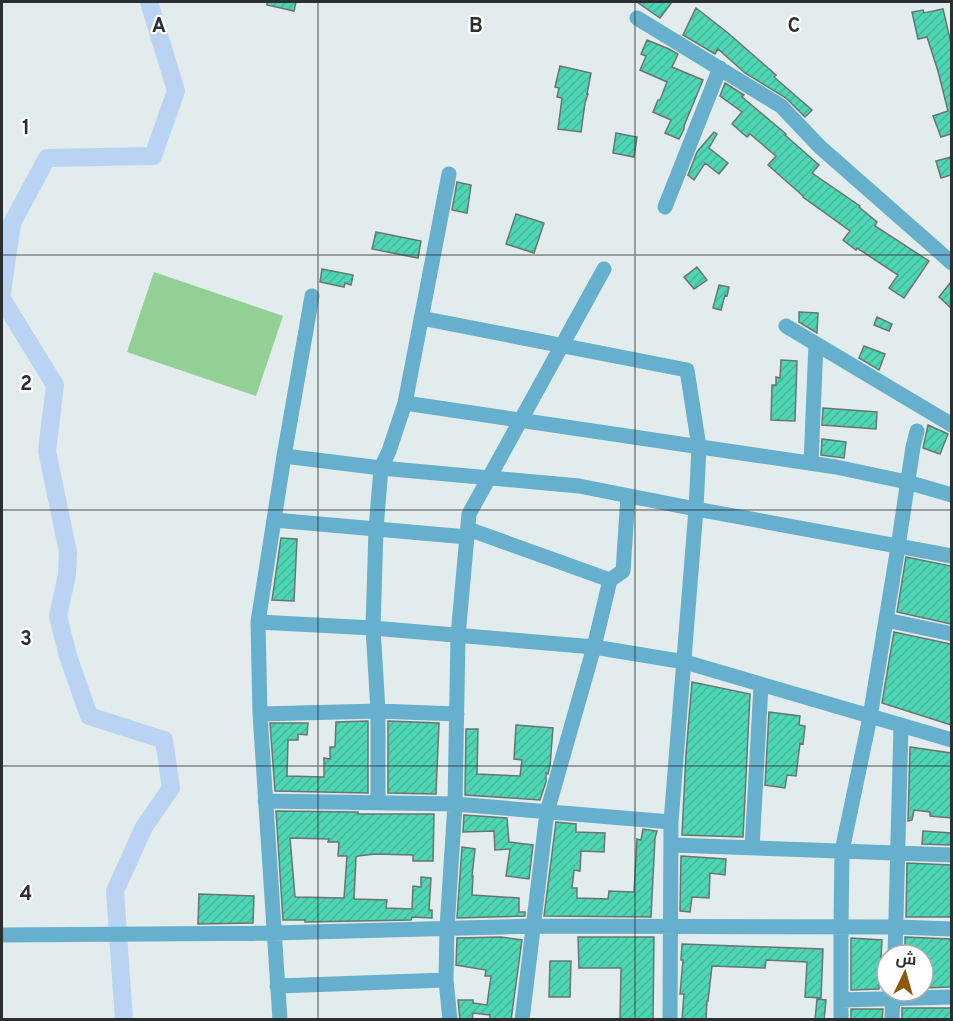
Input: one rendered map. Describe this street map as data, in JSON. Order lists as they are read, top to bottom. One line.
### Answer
{"north":"top","grid":{"columns":["A","B","C"],"rows":["1","2","3","4"]}}
